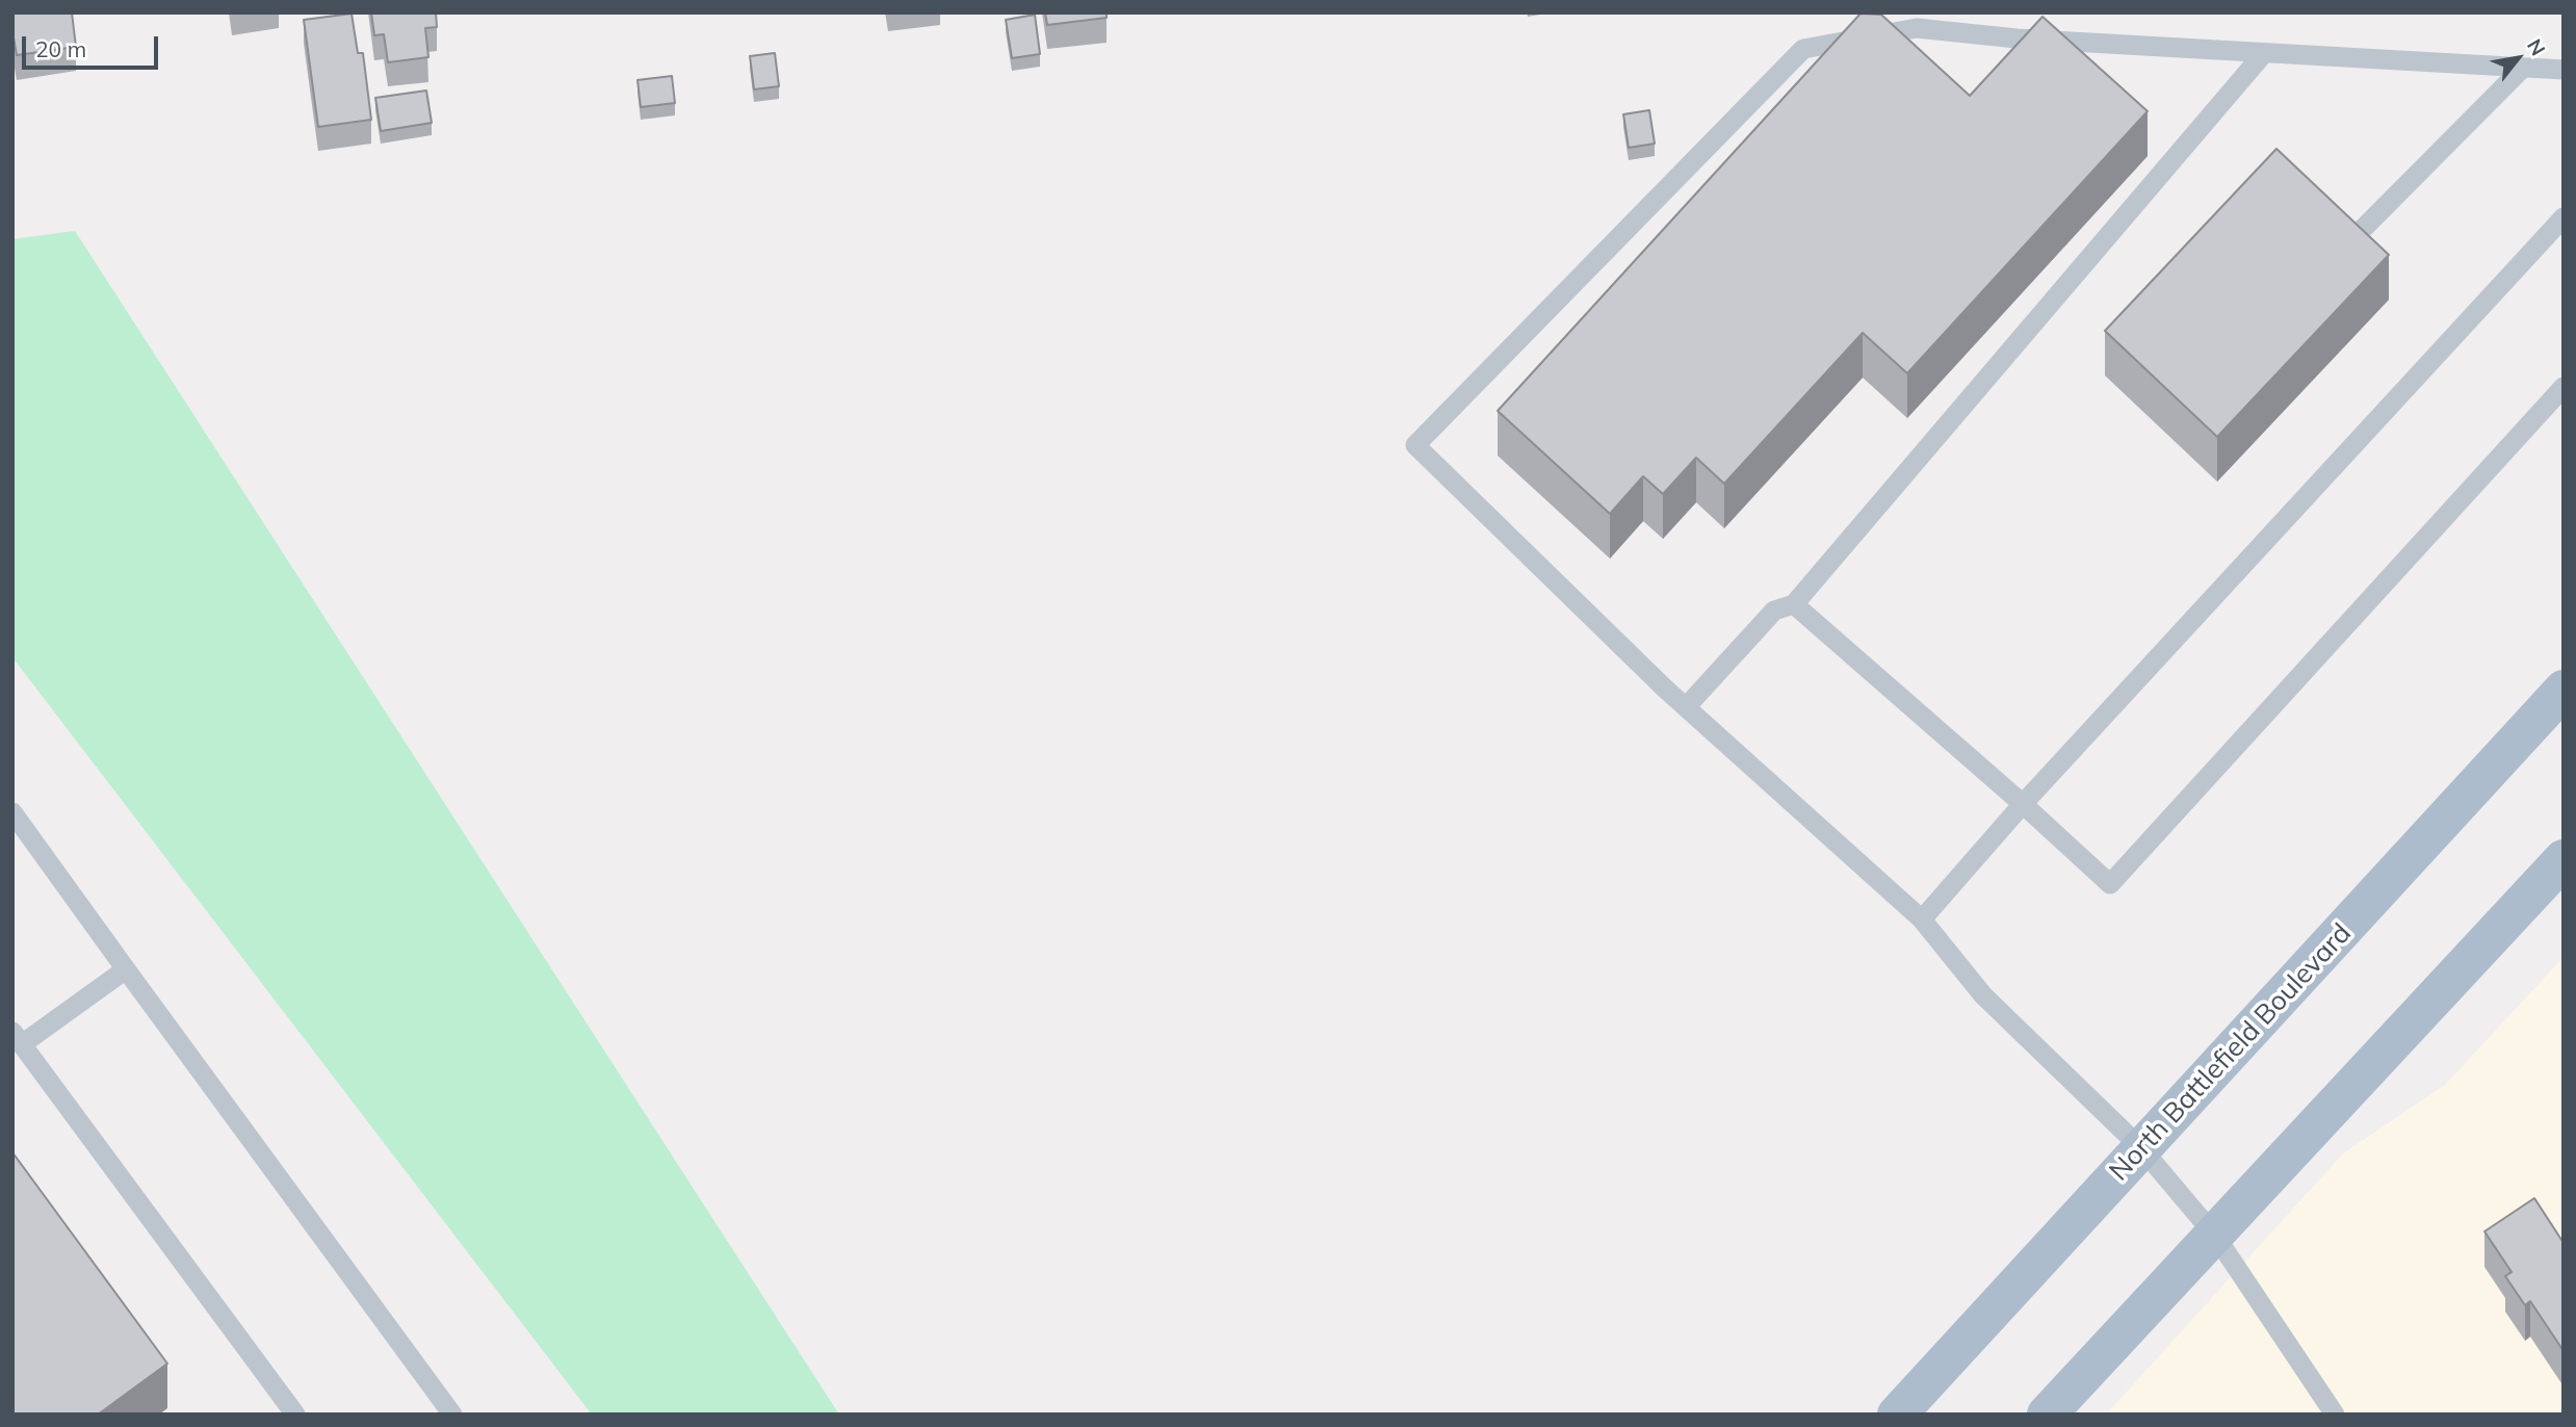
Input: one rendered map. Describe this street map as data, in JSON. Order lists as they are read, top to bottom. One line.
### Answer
{"streets":{"main road":["North Battlefield Boulevard"]},"scale_bar":"20 m","north":"top right"}
